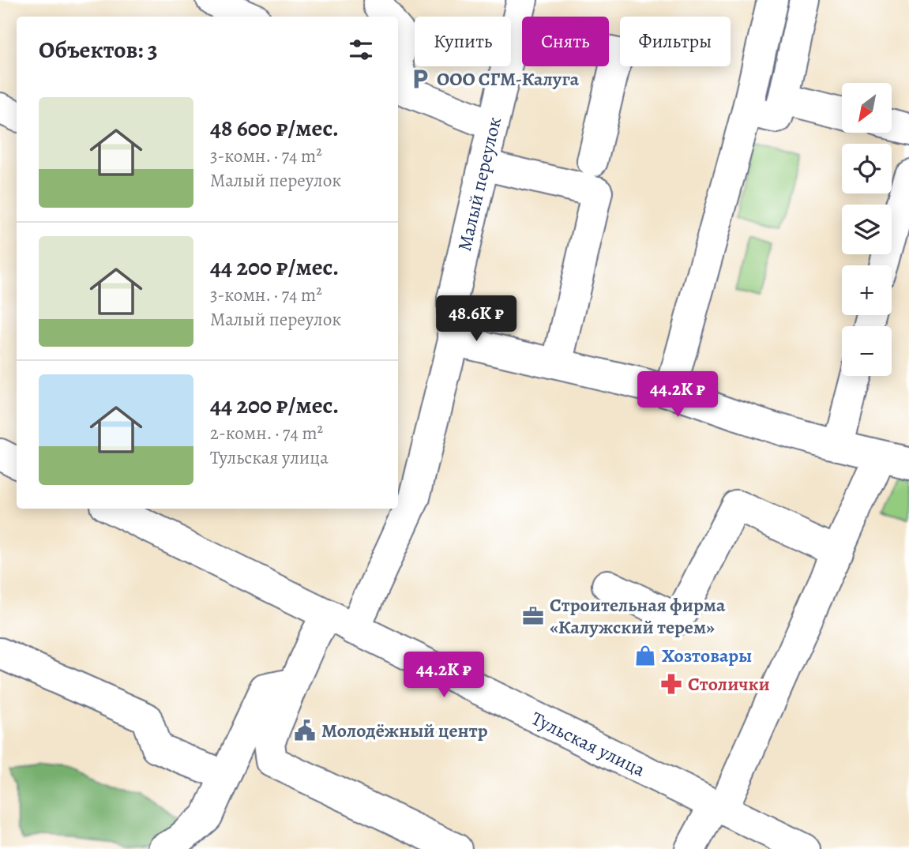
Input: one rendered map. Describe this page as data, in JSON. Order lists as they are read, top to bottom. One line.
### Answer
{"streets":{"street":["Малый переулок","Тульская улица"]},"crossings":[["Малый переулок","Тульская улица"]],"places":{"parking":["ООО СГМ-Калуга"],"office":["Строительная фирма «Калужский терем»"],"shop":["Хозтовары"],"pharmacy":["Столички"],"public building":["Молодёжный центр"]},"north":"bottom left","page":{"chip":["Купить","Снять","Фильтры"],"heading":"Объектов: 3","map_buttons":["+","−"],"list":[{"name":"48 600 ₽/мес.","note":"3-комн. · 74 m² · Малый переулок"},{"name":"44 200 ₽/мес.","note":"3-комн. · 74 m² · Малый переулок"},{"name":"44 200 ₽/мес.","note":"2-комн. · 74 m² · Тульская улица"}],"price":["48.6K ₽","44.2K ₽","44.2K ₽"]}}
